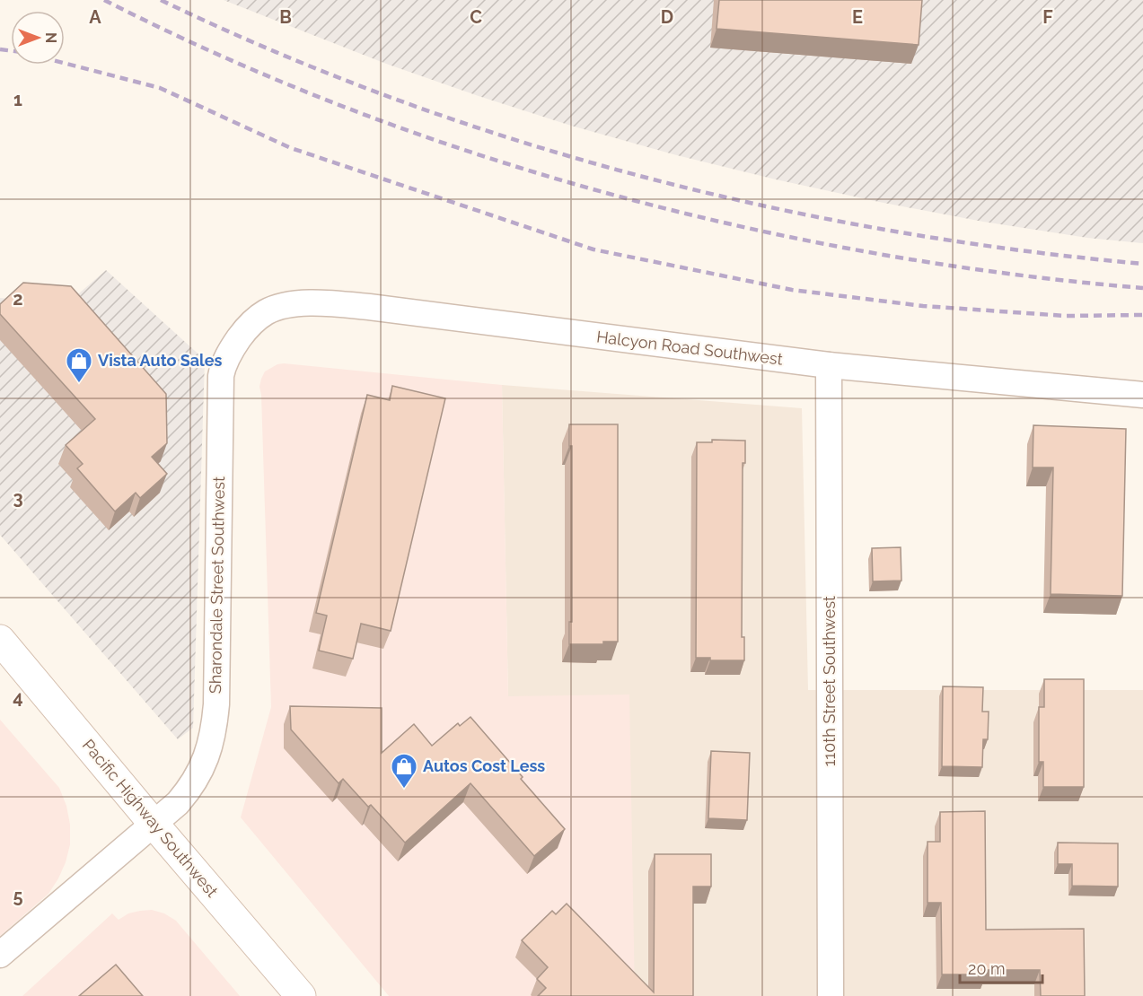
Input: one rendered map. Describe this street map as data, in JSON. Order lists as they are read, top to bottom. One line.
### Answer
{"streets":{"main road":["Pacific Highway Southwest"],"street":["Halcyon Road Southwest","Sharondale Street Southwest","110th Street Southwest"]},"crossings":[["Halcyon Road Southwest","Sharondale Street Southwest"],["Halcyon Road Southwest","110th Street Southwest"],["Sharondale Street Southwest","Pacific Highway Southwest"]],"places":{"shop":["Vista Auto Sales","Autos Cost Less"]},"scale_bar":"20 m","north":"right","grid":{"columns":["A","B","C","D","E","F"],"rows":["1","2","3","4","5"]}}
